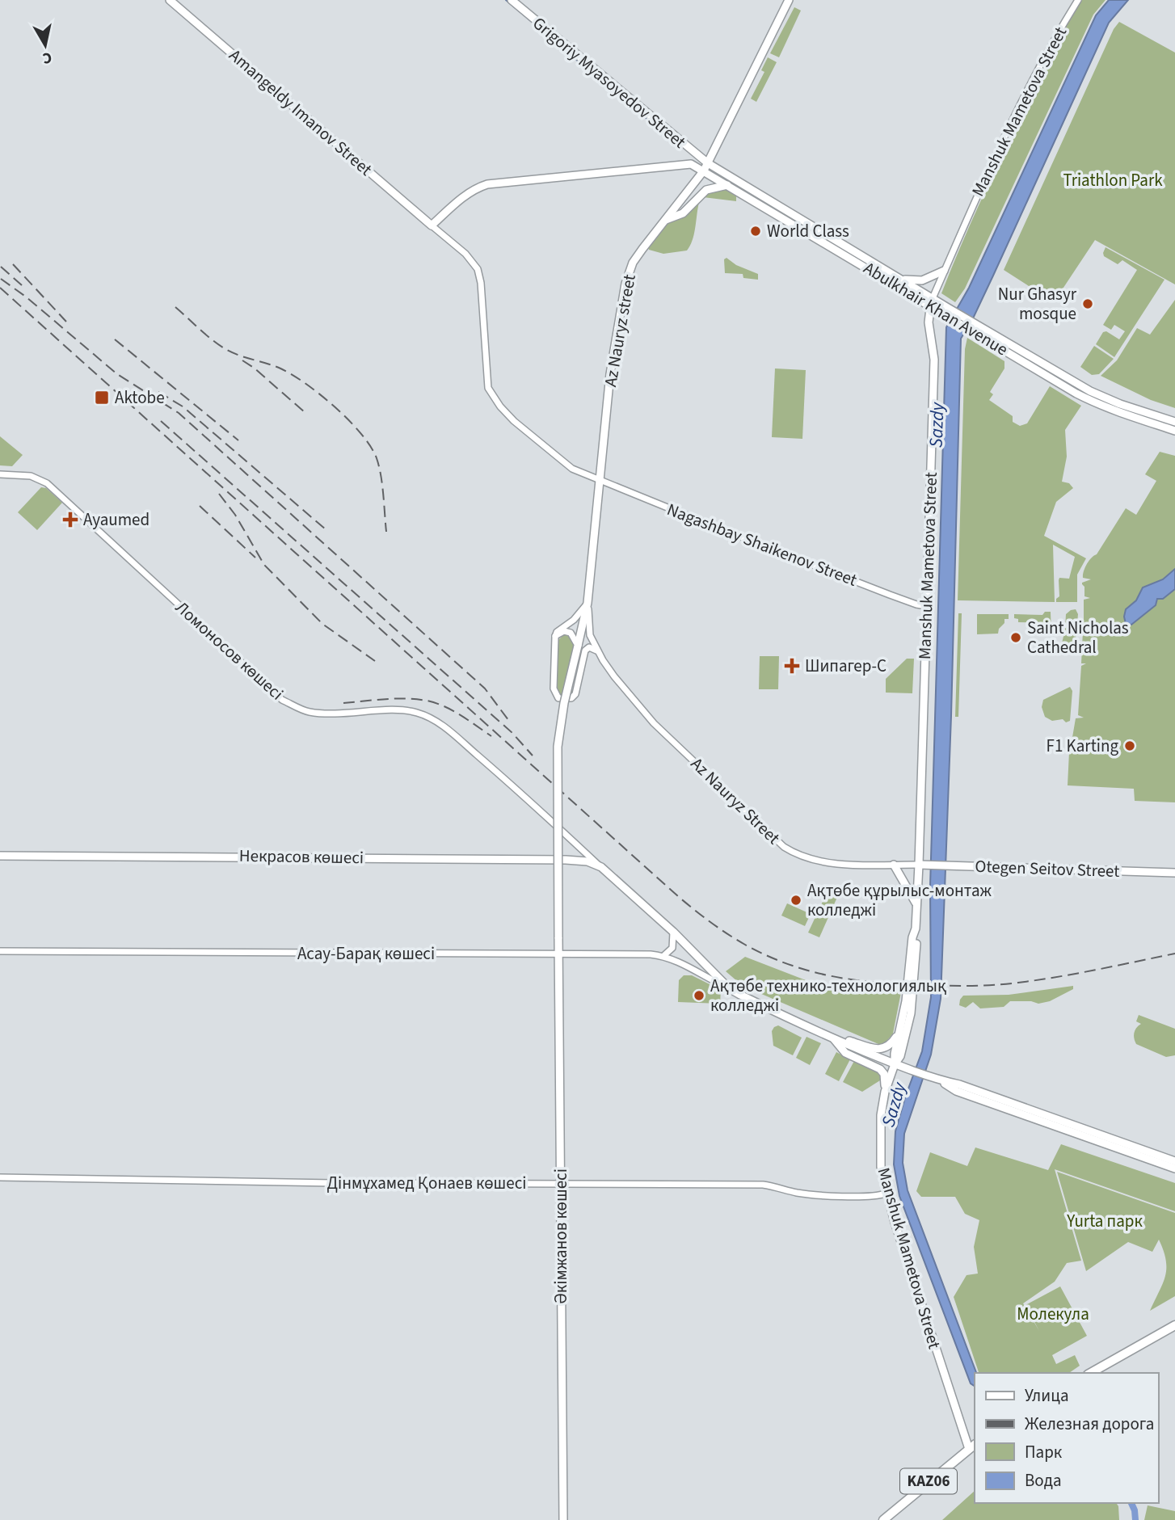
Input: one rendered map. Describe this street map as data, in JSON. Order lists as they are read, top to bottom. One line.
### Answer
{"streets":{"highway":["KАZ06"],"main road":["Grigoriy Myasoyedov Street","Manshuk Mametova Street","Amangeldy Imanov Street","Abulkhair Khan Avenue","Az Nauryz street","Ломоносов көшесі","Некрасов көшесі","Otegen Seitov Street","Әкімжанов көшесі"],"street":["Nagashbay Shaikenov Street","Az Nauryz Street","Асау-Барақ көшесі","Дінмұхамед Қонаев көшесі"]},"crossings":[["Grigoriy Myasoyedov Street","Abulkhair Khan Avenue"],["Grigoriy Myasoyedov Street","Az Nauryz street"],["Manshuk Mametova Street","Abulkhair Khan Avenue"],["Manshuk Mametova Street","Nagashbay Shaikenov Street"],["Manshuk Mametova Street","Az Nauryz Street"],["Manshuk Mametova Street","Otegen Seitov Street"],["Manshuk Mametova Street","Дінмұхамед Қонаев көшесі"],["Manshuk Mametova Street","KАZ06"],["Amangeldy Imanov Street","Nagashbay Shaikenov Street"],["Abulkhair Khan Avenue","Az Nauryz street"],["Az Nauryz street","Nagashbay Shaikenov Street"],["Az Nauryz street","Az Nauryz Street"],["Az Nauryz street","Әкімжанов көшесі"],["Ломоносов көшесі","Некрасов көшесі"],["Ломоносов көшесі","Асау-Барақ көшесі"],["Az Nauryz Street","Otegen Seitov Street"],["Асау-Барақ көшесі","Әкімжанов көшесі"],["Дінмұхамед Қонаев көшесі","Әкімжанов көшесі"]],"water":["Sazdy"],"parks":["Triathlon Park","Yurta парк","Молекула"],"places":{"other":["World Class","Nur Ghasyr mosque","Saint Nicholas Cathedral","F1 Karting","Ақтөбе құрылыс-монтаж колледжі","Ақтөбе технико-технологиялық колледжі"],"transit":["Aktobe"],"health":["Ayaumed","Шипагер-С"]},"legend":["Улица","Железная дорога","Парк","Вода"],"north":"bottom"}
